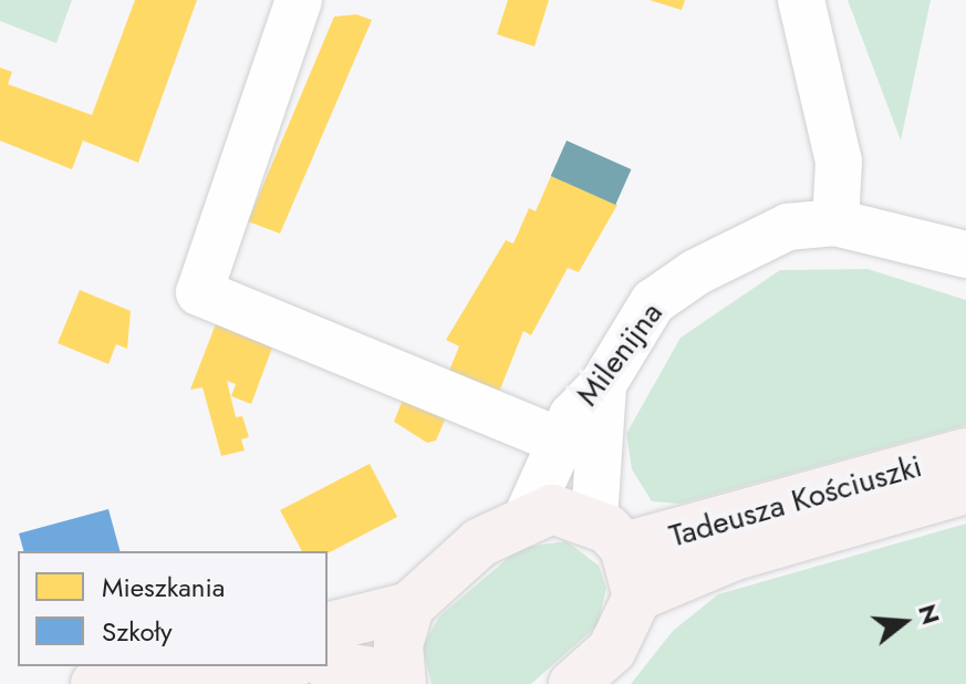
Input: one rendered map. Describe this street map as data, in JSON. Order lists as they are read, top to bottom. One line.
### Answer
{"streets":{"main road":["Tadeusza Kościuszki"],"street":["Milenijna"]},"legend":["Mieszkania","Szkoły"],"north":"right"}
